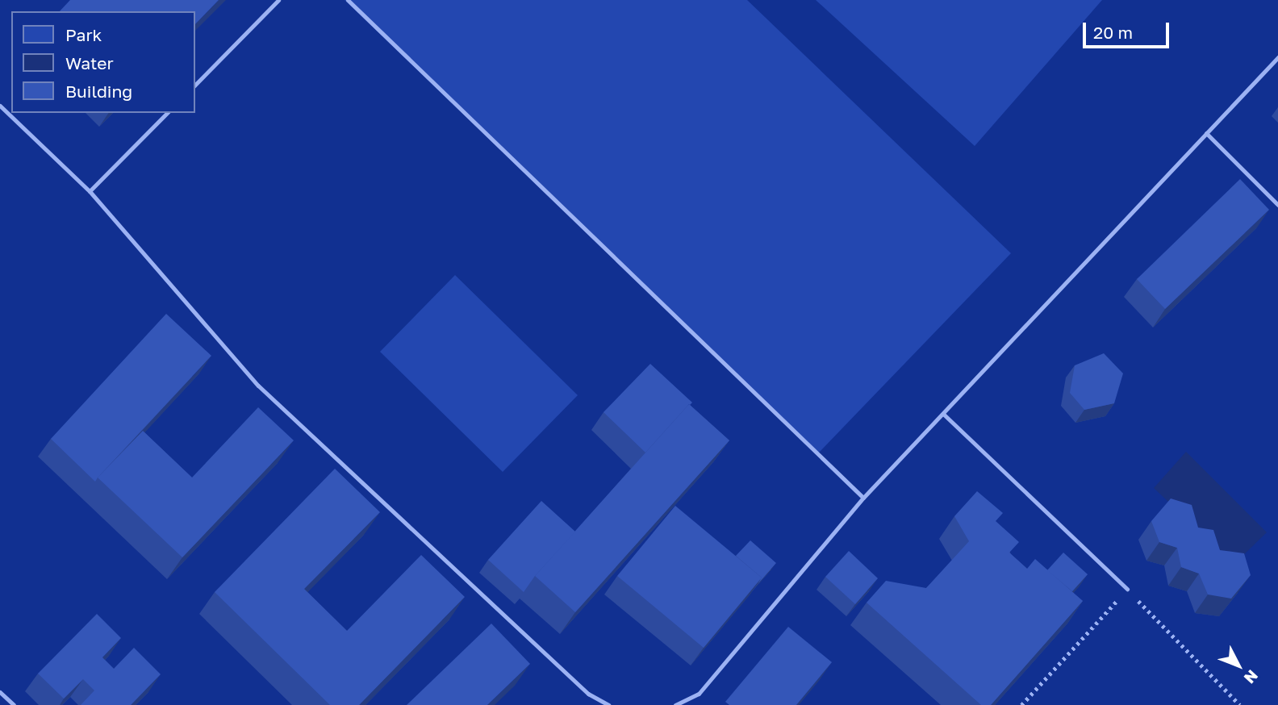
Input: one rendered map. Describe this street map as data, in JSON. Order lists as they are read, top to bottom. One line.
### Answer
{"legend":["Park","Water","Building"],"scale_bar":"20 m","north":"bottom right"}
